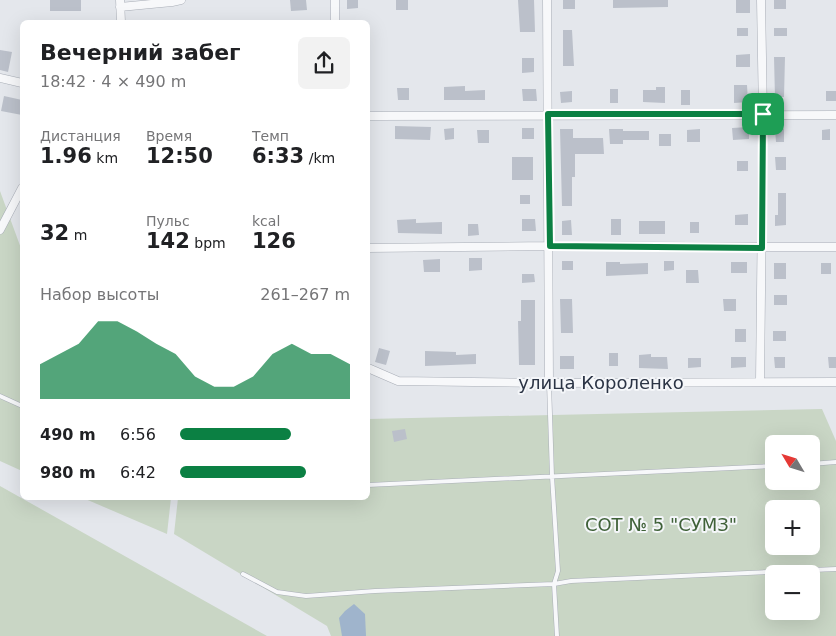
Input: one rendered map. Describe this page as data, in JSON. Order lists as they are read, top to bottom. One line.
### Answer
{"streets":{"street":["улица Короленко"]},"parks":["СОТ № 5 \"СУМЗ\""],"north":"top left","page":{"heading":["Вечерний забег","18:42 · 4 × 490 m"],"stats":[["Дистанция","1.96 km"],["Время","12:50"],["Темп","6:33 /km"],["32 m"],["Пульс","142 bpm"],["kcal","126"]],"chart":["Набор высоты","261–267 m"],"list":[{"name":"490 m","note":"6:56"},{"name":"980 m","note":"6:42"}],"map_buttons":["+","−"]}}
